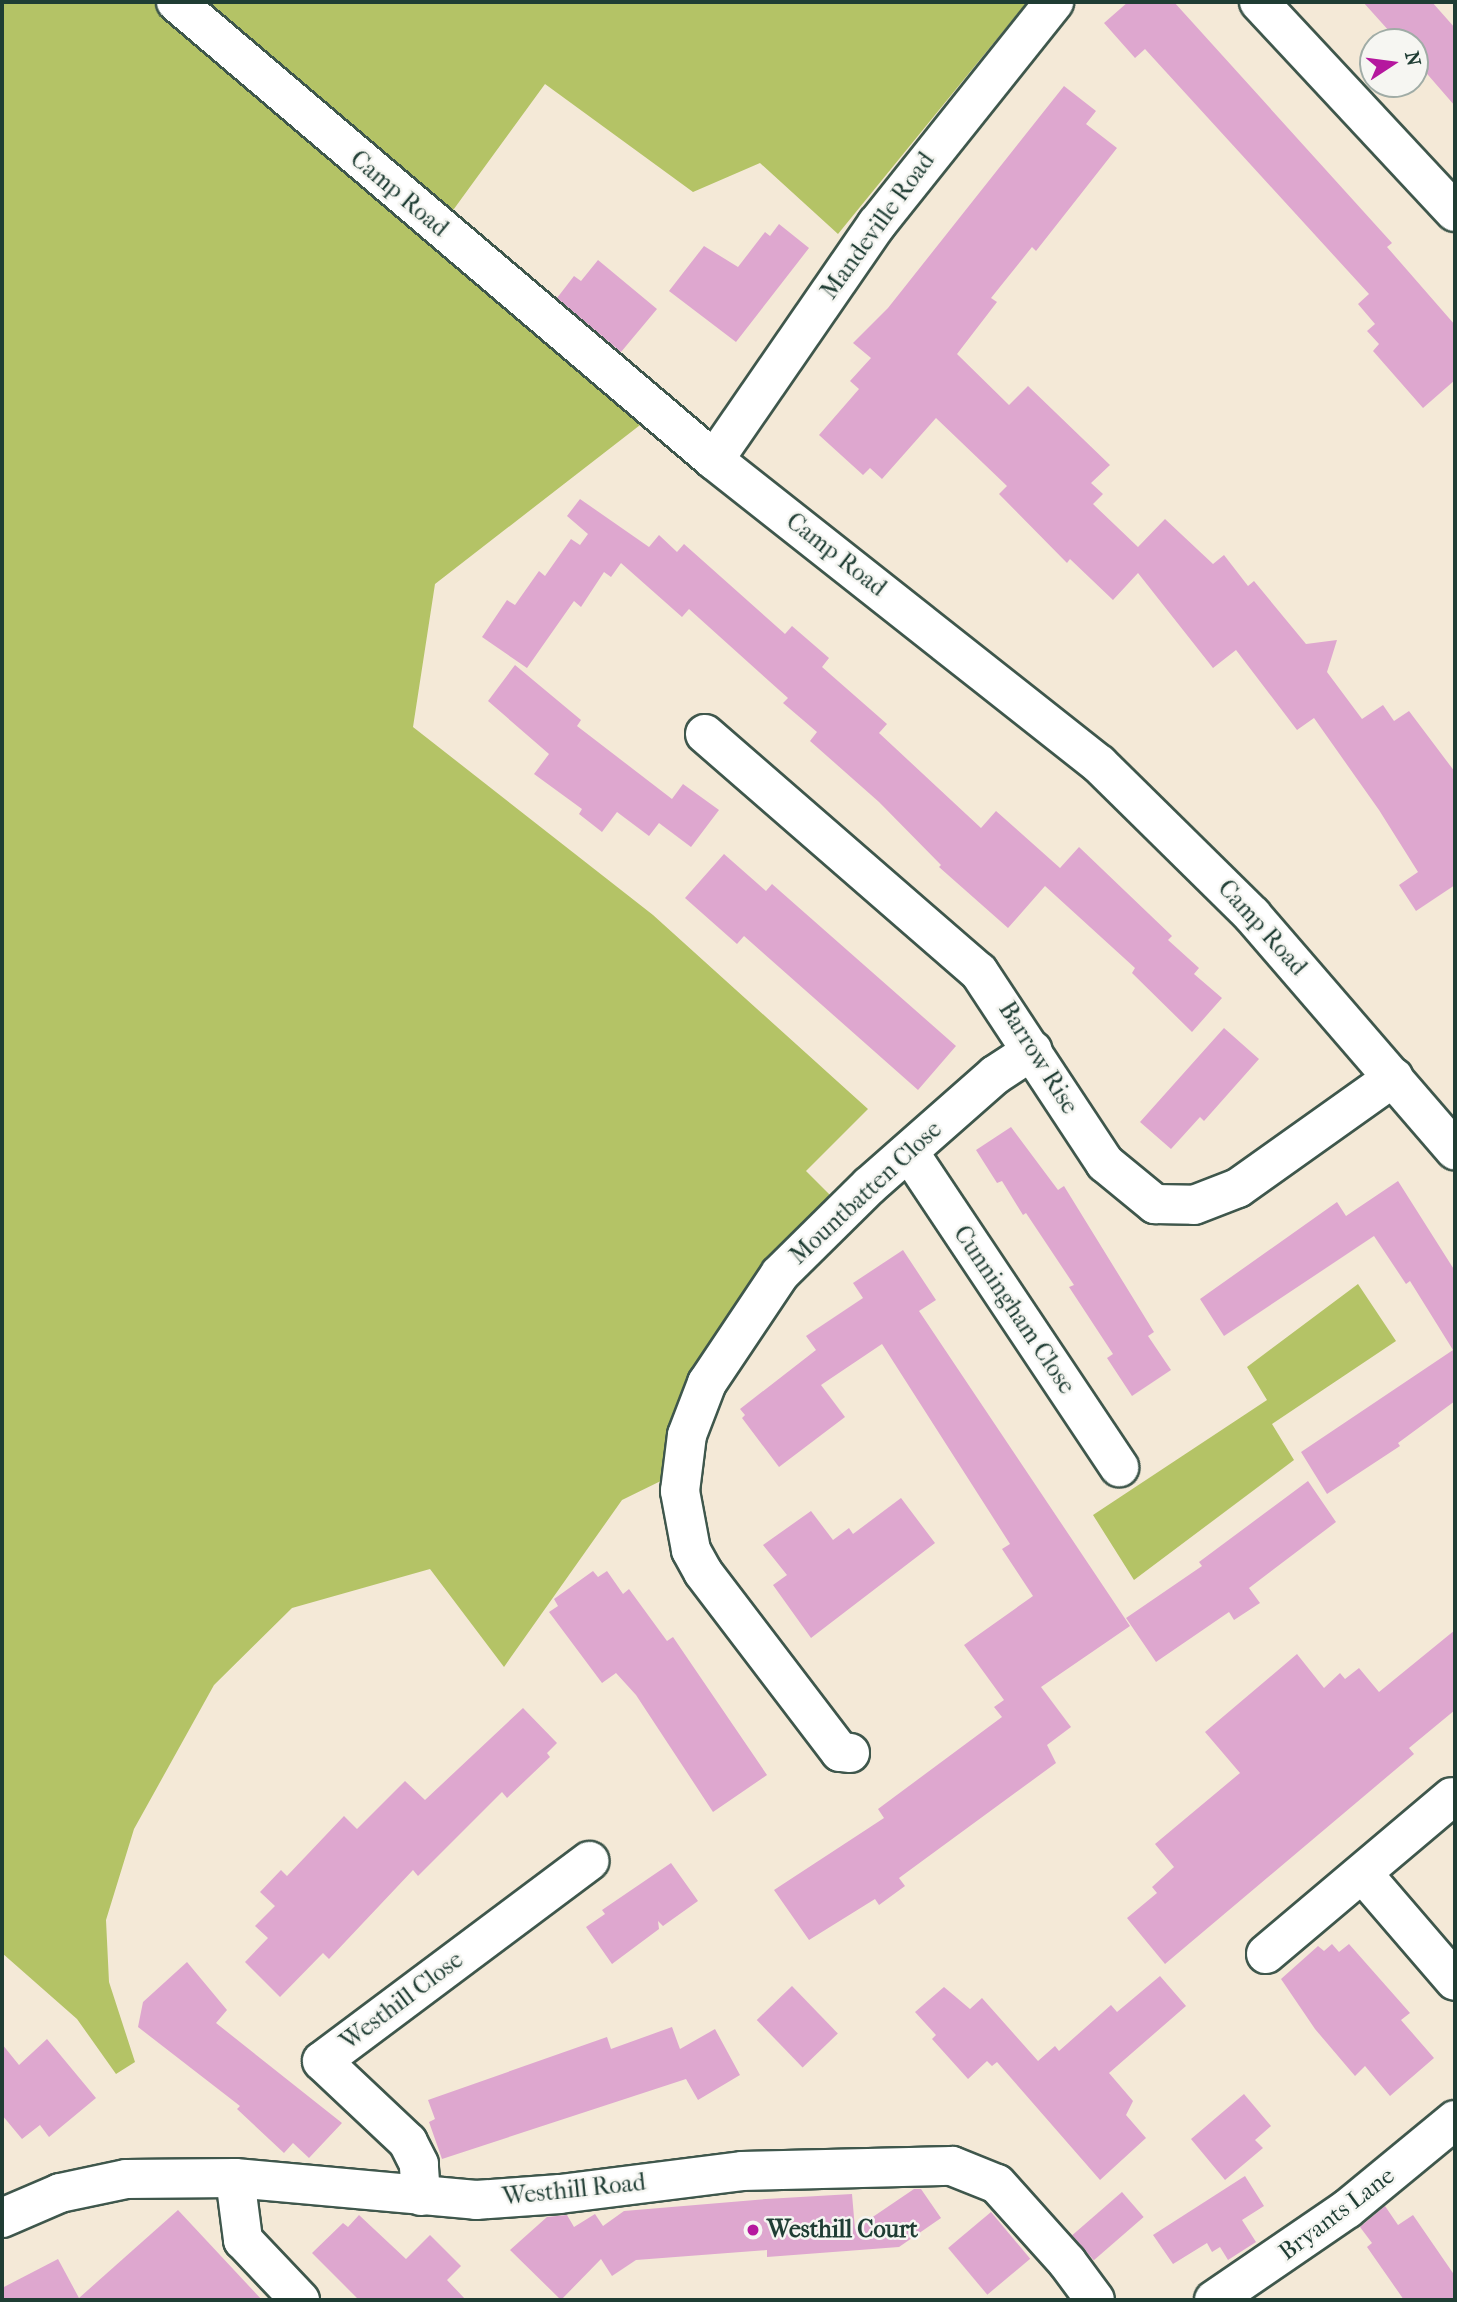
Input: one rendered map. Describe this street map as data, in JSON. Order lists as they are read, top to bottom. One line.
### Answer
{"streets":{"street":["Camp Road","Mandeville Road","Barrow Rise","Mountbatten Close","Cunningham Close","Westhill Close","Westhill Road","Bryants Lane"]},"crossings":[["Camp Road","Mandeville Road"],["Camp Road","Barrow Rise"],["Barrow Rise","Mountbatten Close"],["Mountbatten Close","Cunningham Close"],["Westhill Close","Westhill Road"]],"places":["Westhill Court"],"north":"right"}
